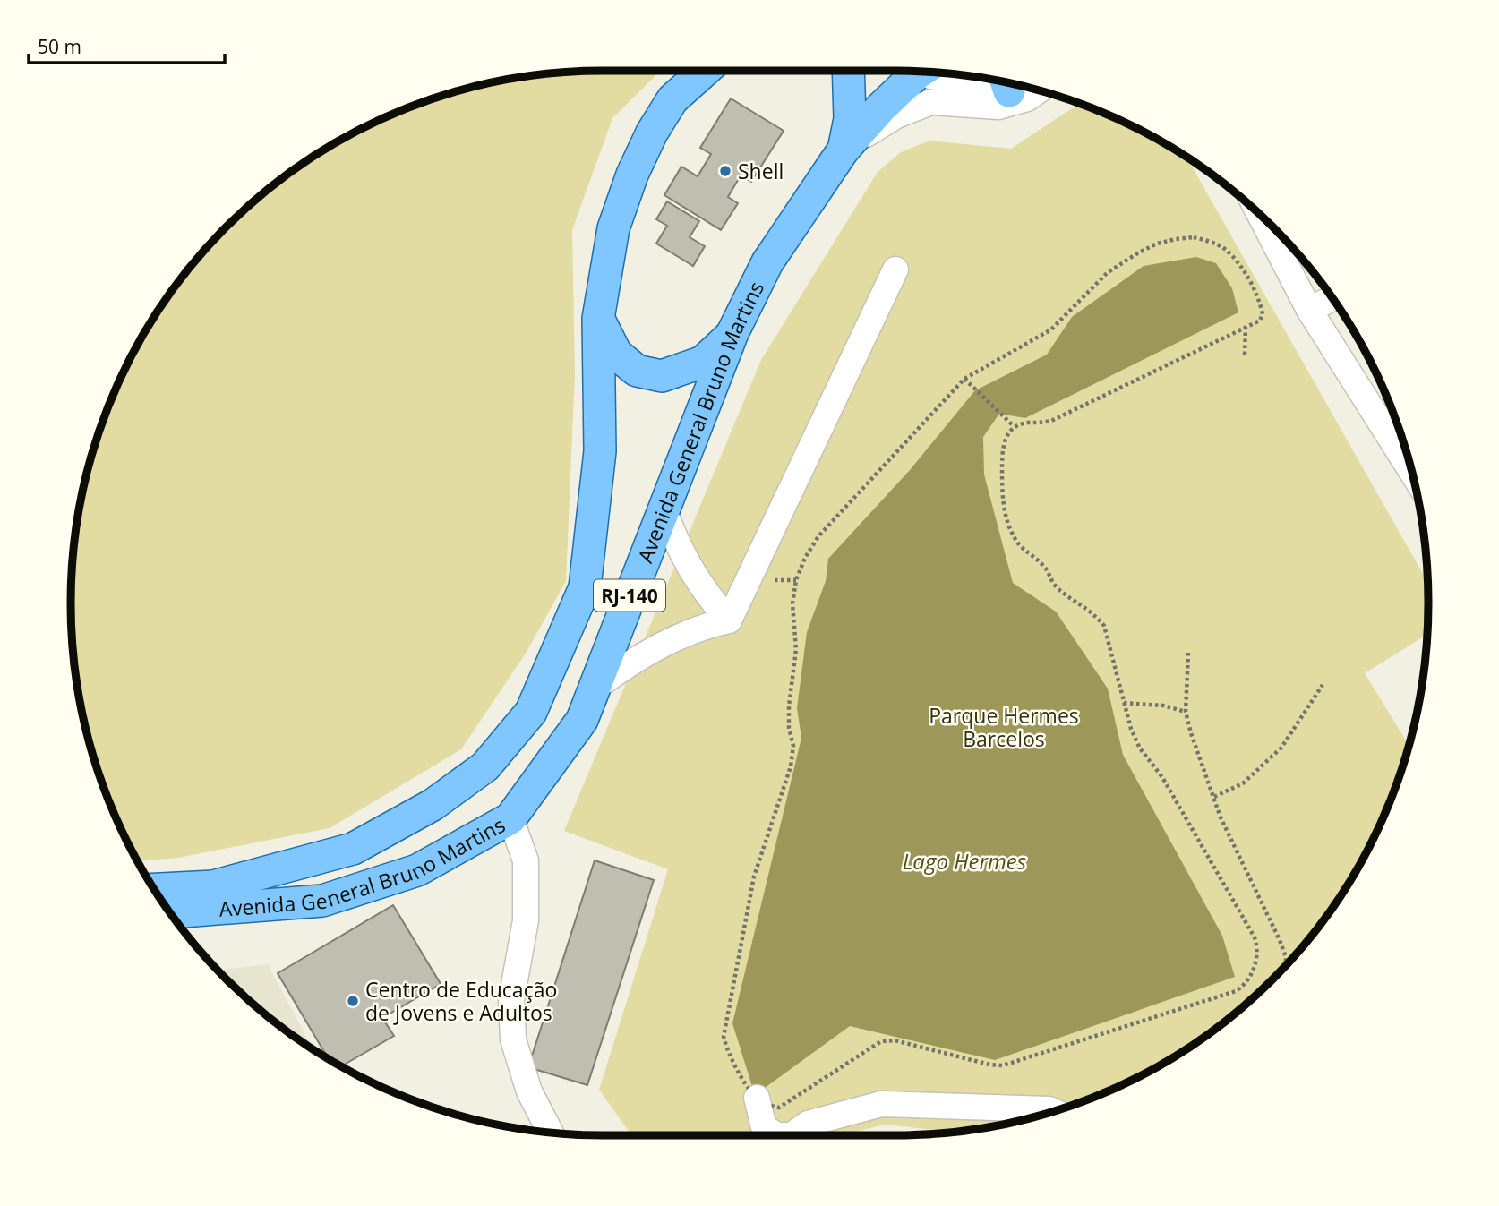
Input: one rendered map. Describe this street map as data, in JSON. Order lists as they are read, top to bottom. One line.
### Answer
{"streets":{"main road":["Avenida General Bruno Martins","RJ-140"]},"water":["Lago Hermes"],"parks":["Parque Hermes Barcelos"],"places":["Shell","Centro de Educação de Jovens e Adultos"],"scale_bar":"50 m"}
